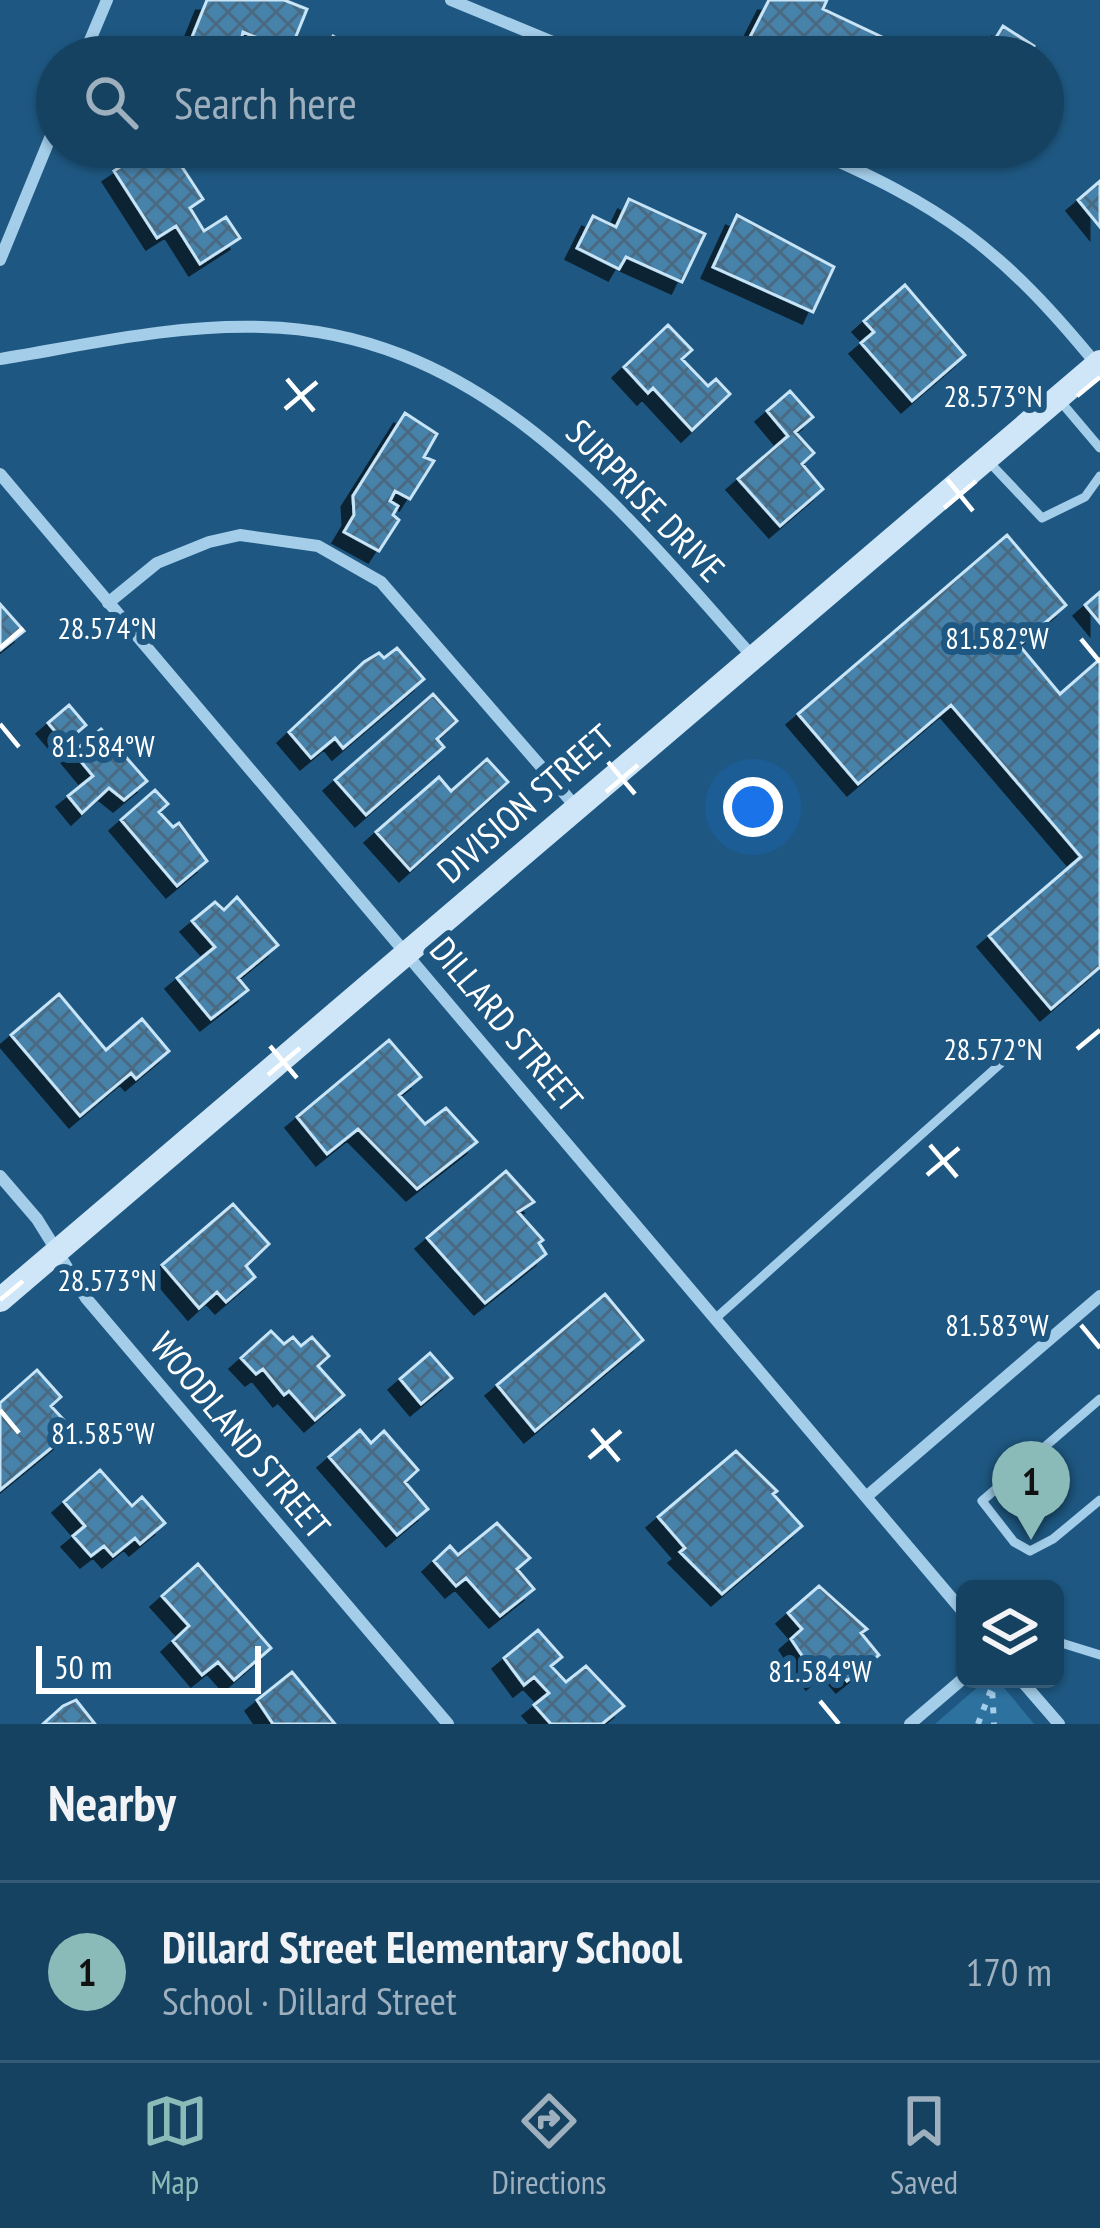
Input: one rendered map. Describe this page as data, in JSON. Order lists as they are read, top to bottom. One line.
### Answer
{"streets":{"street":["SURPRISE DRIVE","DIVISION STREET","DILLARD STREET","WOODLAND STREET"]},"crossings":[["SURPRISE DRIVE","DIVISION STREET"],["DIVISION STREET","DILLARD STREET"],["DIVISION STREET","WOODLAND STREET"]],"scale_bar":"50 m","page":{"search":"Search here","pins":"1","scale":"50 m","heading":"Nearby","list":[{"mark":"1","name":"Dillard Street Elementary School","note":"School · Dillard Street","value":"170 m"}],"nav":["Map","Directions","Saved"]},"coordinates":["28.573°N","28.574°N","81.582°W","81.584°W","28.572°N","81.583°W","81.585°W"]}
